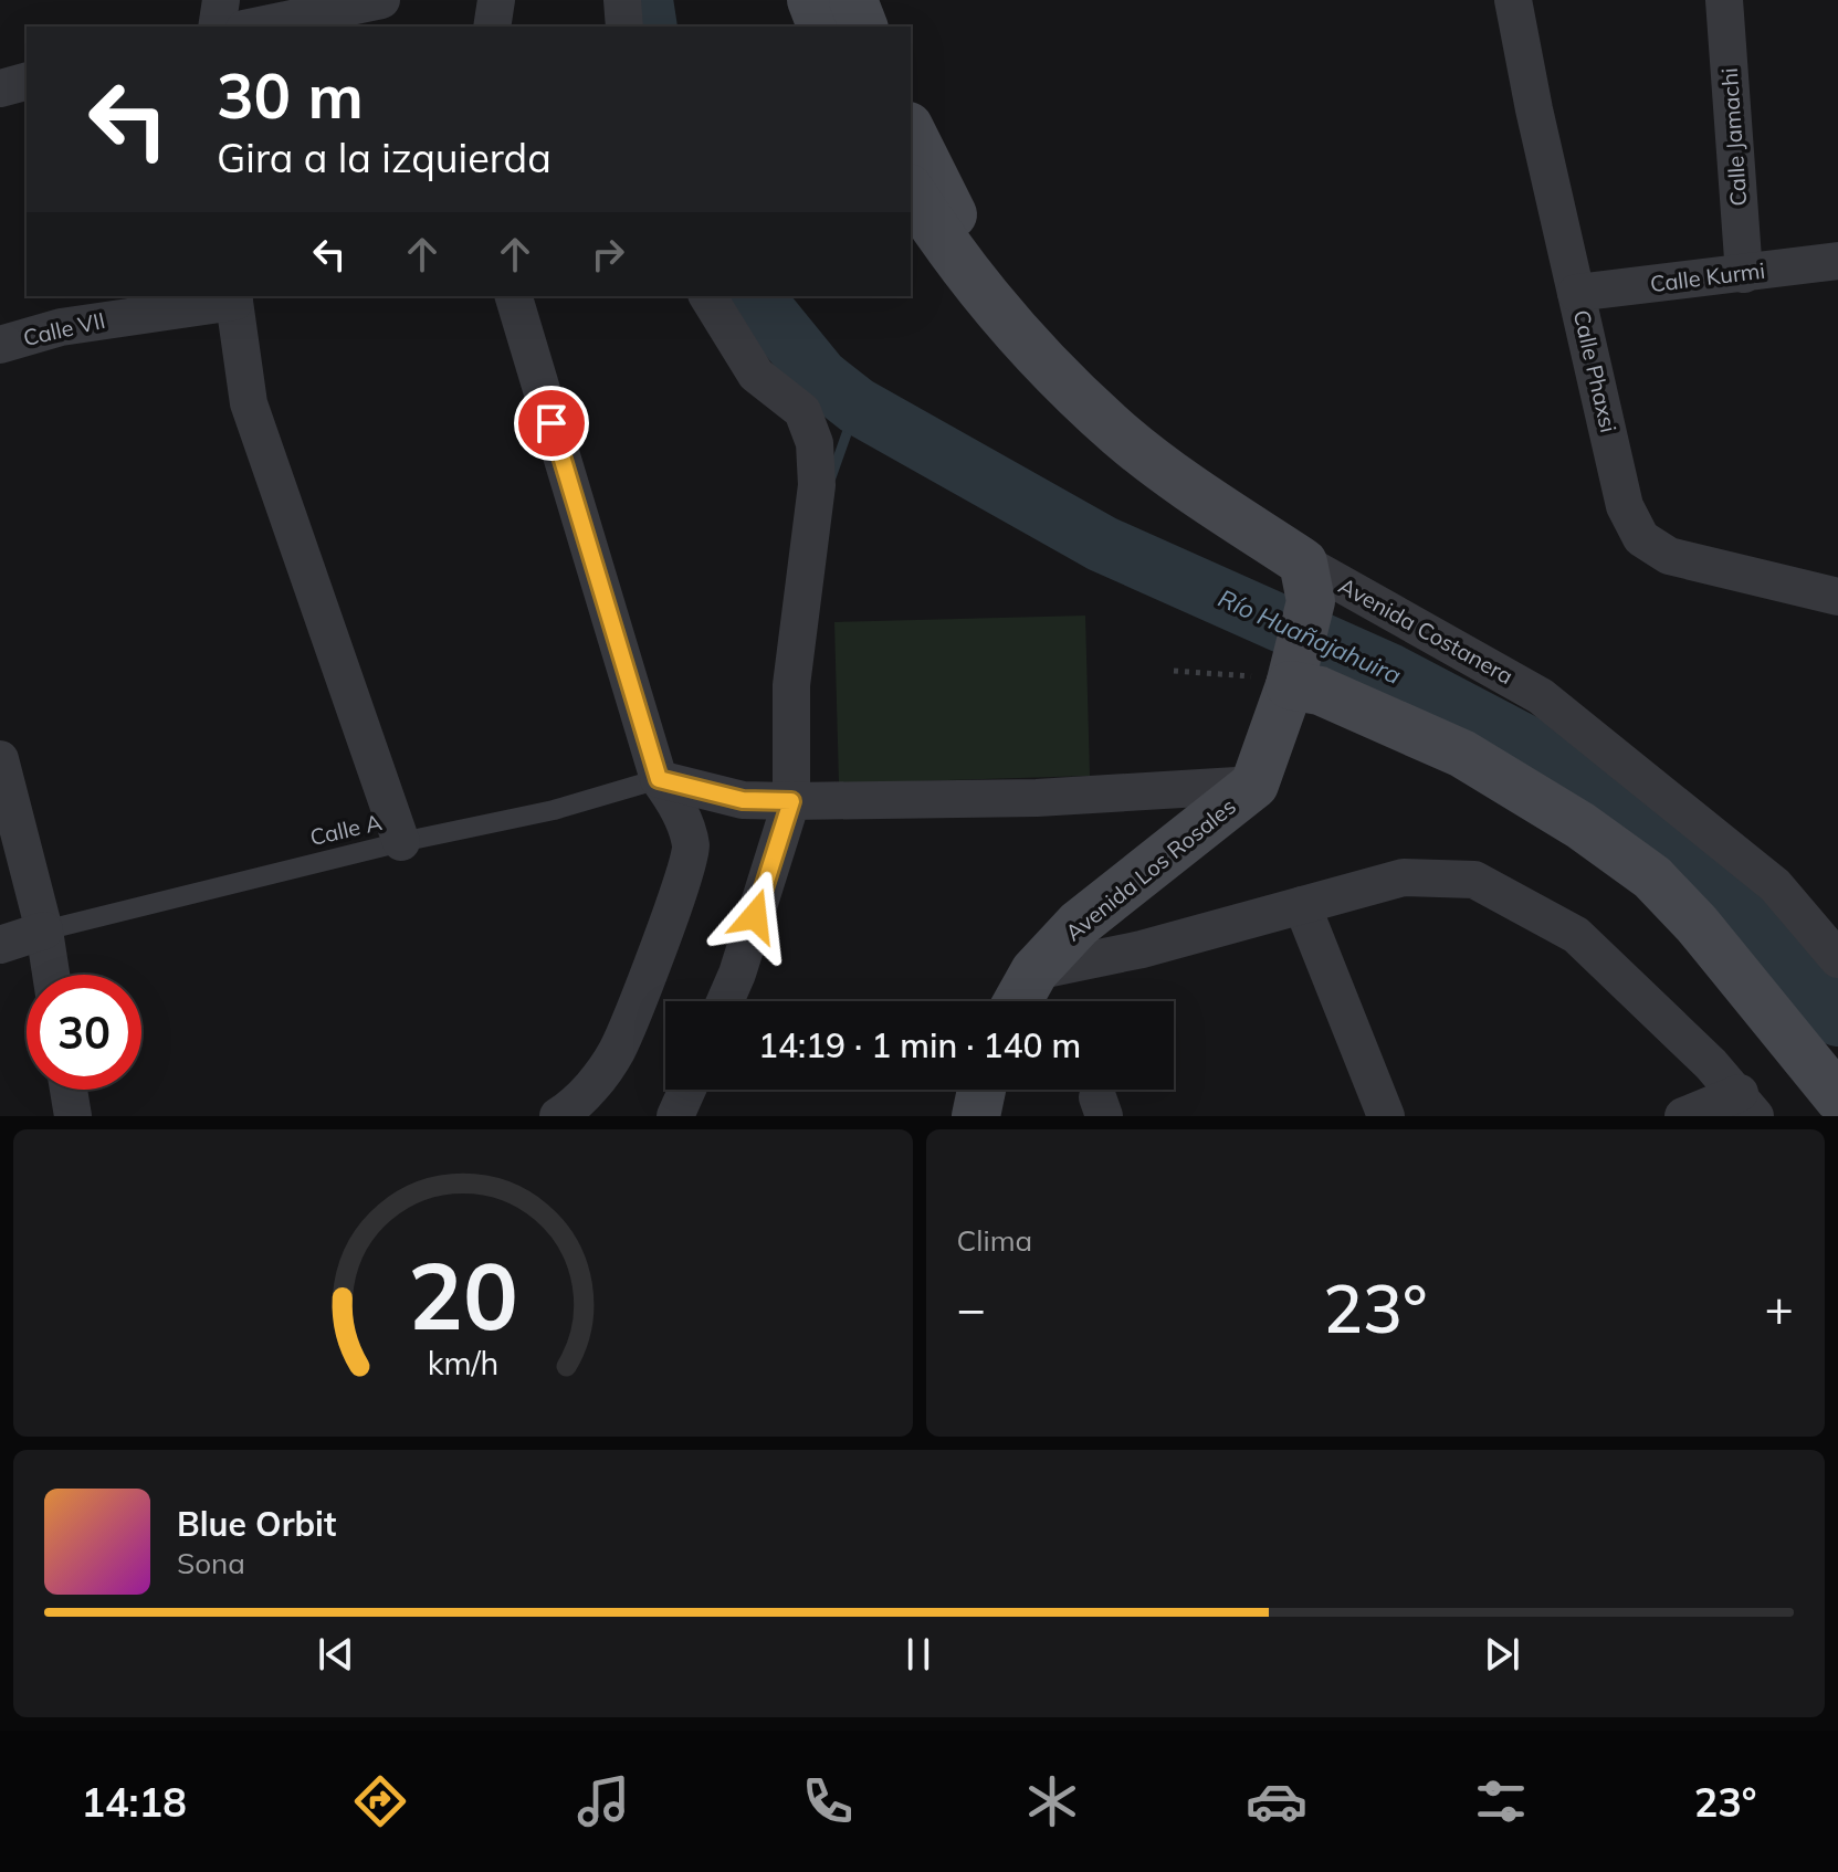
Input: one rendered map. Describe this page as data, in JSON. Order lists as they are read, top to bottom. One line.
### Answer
{"streets":{"main road":["Avenida Costanera","Avenida Los Rosales"],"street":["Calle Jamachi","Calle Kurmi","Calle VII","Calle Phaxsi"],"lane":["Calle A"]},"crossings":[["Calle Jamachi","Calle Kurmi"],["Calle Kurmi","Calle Phaxsi"],["Avenida Costanera","Avenida Los Rosales"]],"water":["Río Huañajahuira"],"page":{"turn":["30 m","Gira a la izquierda"],"limit":"30","trip":"14:19 · 1 min · 140 m","tile":"Clima","heat":["−","23°","+"],"song":["Blue Orbit","Sona"],"tabs":["14:18","23°"],"gauge":["20","km/h"]}}
